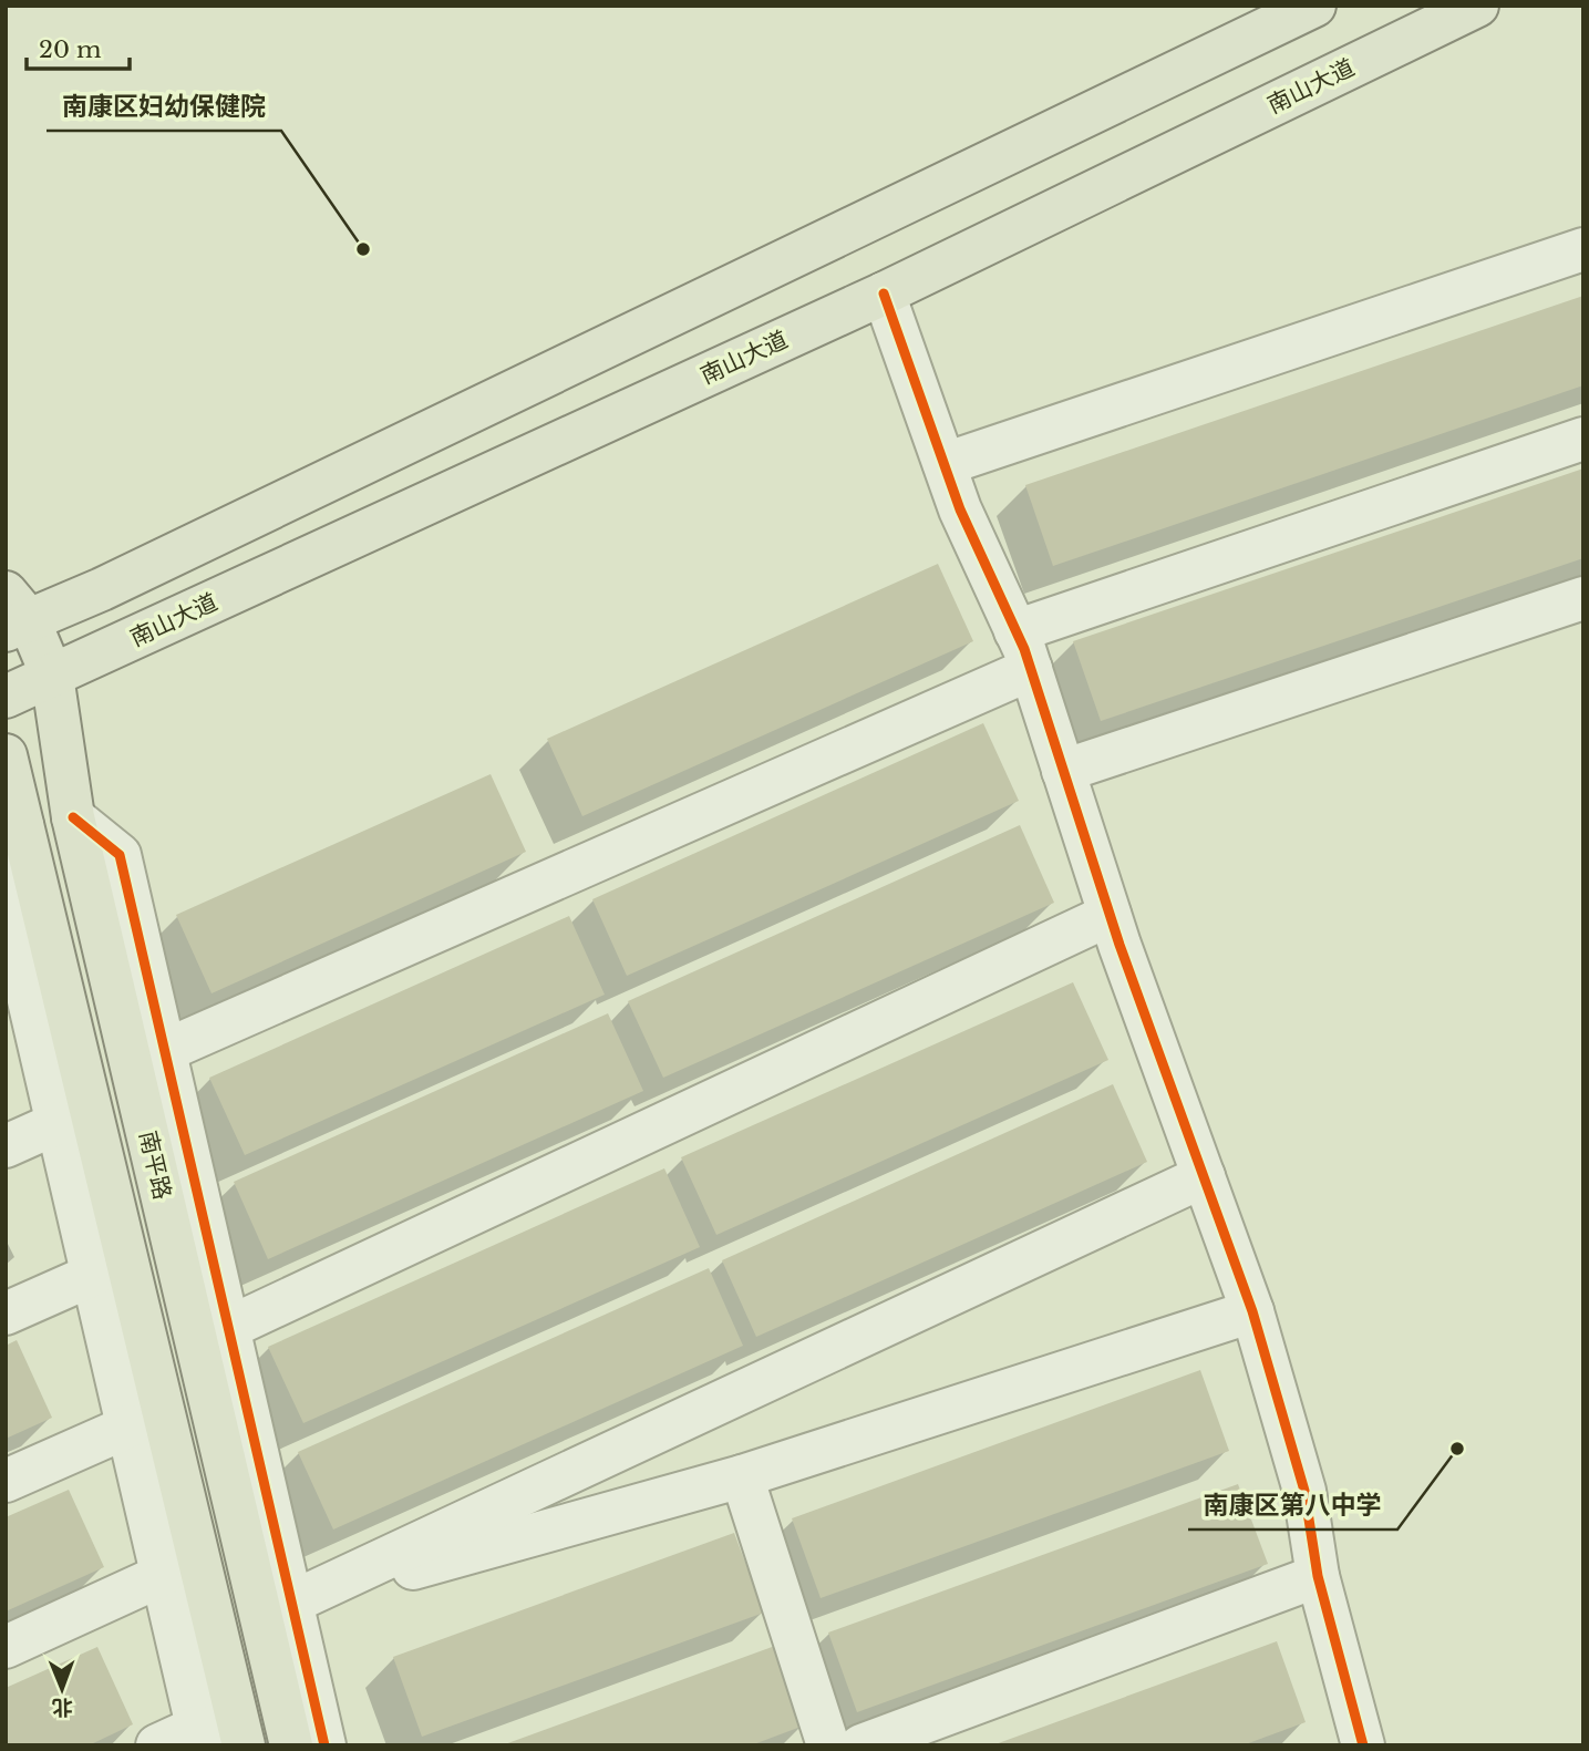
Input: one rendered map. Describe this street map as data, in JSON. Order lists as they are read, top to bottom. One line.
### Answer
{"streets":{"main road":["南山大道","南平路"]},"crossings":[["南山大道","南平路"]],"places":["南康区妇幼保健院","南康区第八中学"],"scale_bar":"20 m","north":"bottom"}
